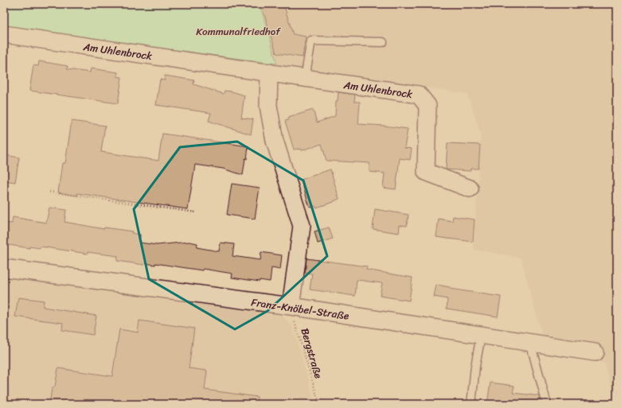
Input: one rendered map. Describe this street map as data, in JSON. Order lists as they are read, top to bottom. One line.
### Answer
{"streets":{"street":["Am Uhlenbrock","Franz-Knöbel-Straße"],"path":["Bergstraße"]},"crossings":[["Franz-Knöbel-Straße","Bergstraße"]],"parks":["Kommunalfriedhof"]}
